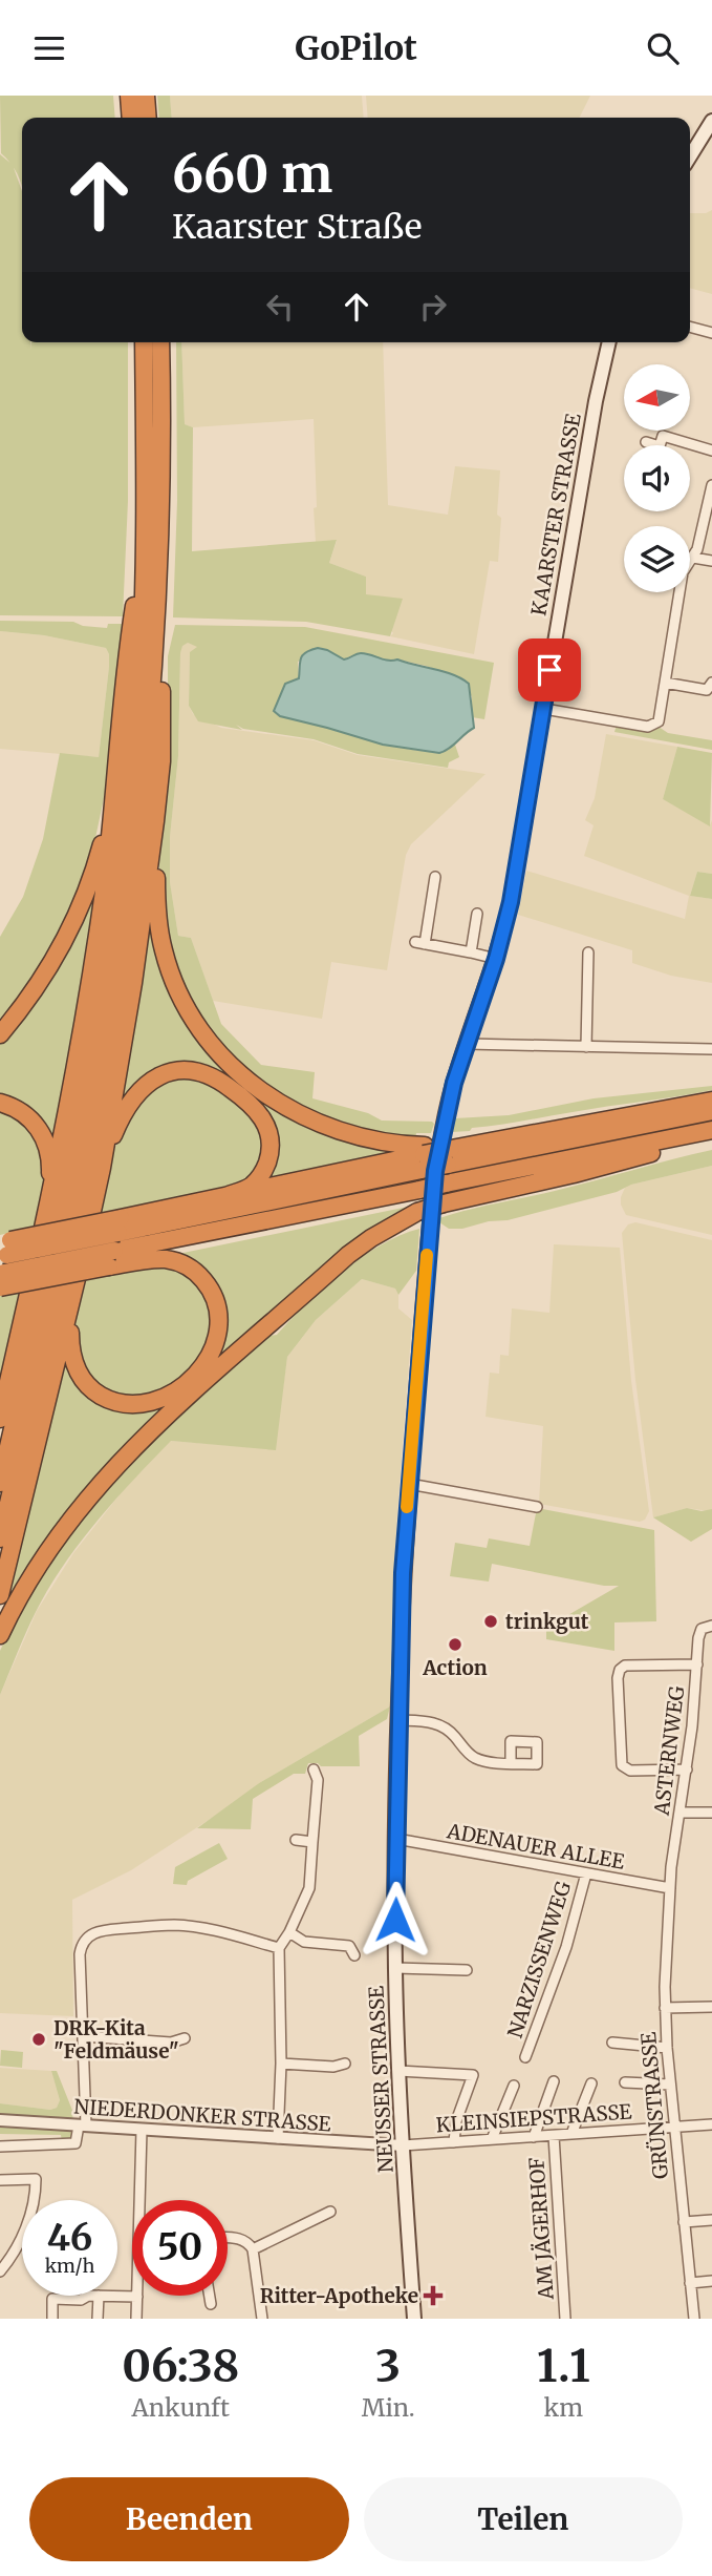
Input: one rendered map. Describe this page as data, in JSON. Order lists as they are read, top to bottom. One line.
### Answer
{"streets":{"main road":["KAARSTER STRASSE","NEUSSER STRASSE"],"street":["ASTERNWEG","ADENAUER ALLEE","NARZISSENWEG","GRÜNSTRASSE","NIEDERDONKER STRASSE","KLEINSIEPSTRASSE","AM JÄGERHOF"]},"crossings":[["KAARSTER STRASSE","NEUSSER STRASSE"],["ASTERNWEG","ADENAUER ALLEE"],["ASTERNWEG","GRÜNSTRASSE"],["ADENAUER ALLEE","NARZISSENWEG"],["ADENAUER ALLEE","NEUSSER STRASSE"],["ADENAUER ALLEE","GRÜNSTRASSE"],["NEUSSER STRASSE","NIEDERDONKER STRASSE"],["NEUSSER STRASSE","KLEINSIEPSTRASSE"],["GRÜNSTRASSE","KLEINSIEPSTRASSE"],["NIEDERDONKER STRASSE","KLEINSIEPSTRASSE"],["KLEINSIEPSTRASSE","AM JÄGERHOF"]],"places":{"other":["trinkgut","Action","DRK-Kita \"Feldmäuse\""],"health":["Ritter-Apotheke"]},"north":"left","page":{"header":"GoPilot","turn":["660 m","Kaarster Straße"],"speed":"46 km/h","limit":"50","eta":["06:38","Ankunft","3","Min.","1.1","km"],"buttons":["Beenden","Teilen"]}}
